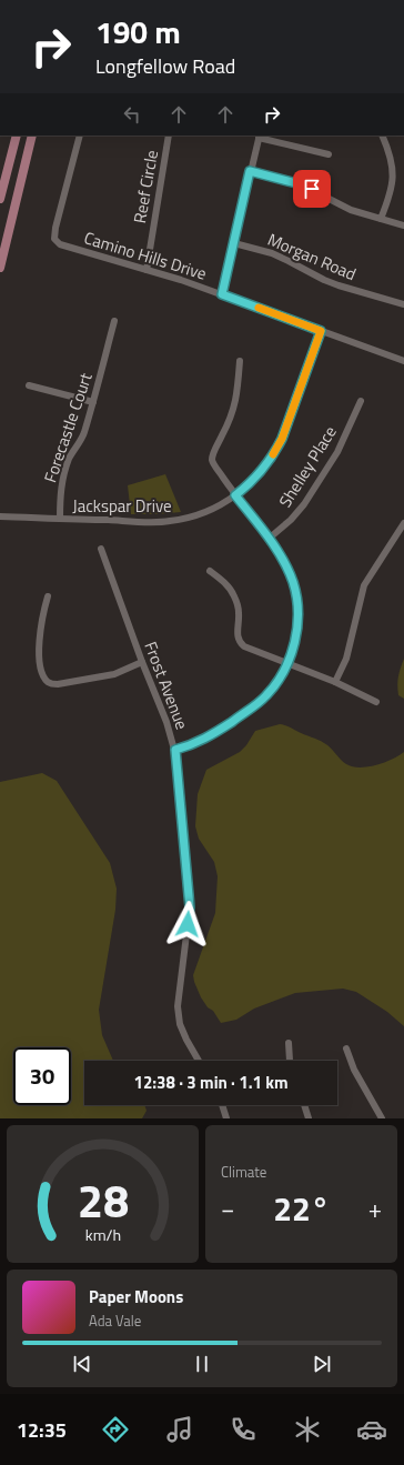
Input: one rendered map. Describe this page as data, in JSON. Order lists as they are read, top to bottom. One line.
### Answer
{"streets":{"street":["Reef Circle","Camino Hills Drive","Morgan Road","Forecastle Court","Shelley Place","Jackspar Drive","Frost Avenue"]},"crossings":[["Reef Circle","Camino Hills Drive"],["Camino Hills Drive","Jackspar Drive"],["Forecastle Court","Jackspar Drive"]],"page":{"turn":["190 m","Longfellow Road"],"limit":"30","trip":"12:38 · 3 min · 1.1 km","tile":"Climate","heat":["−","22°","+"],"song":["Paper Moons","Ada Vale"],"tabs":"12:35","gauge":["28","km/h"]}}
